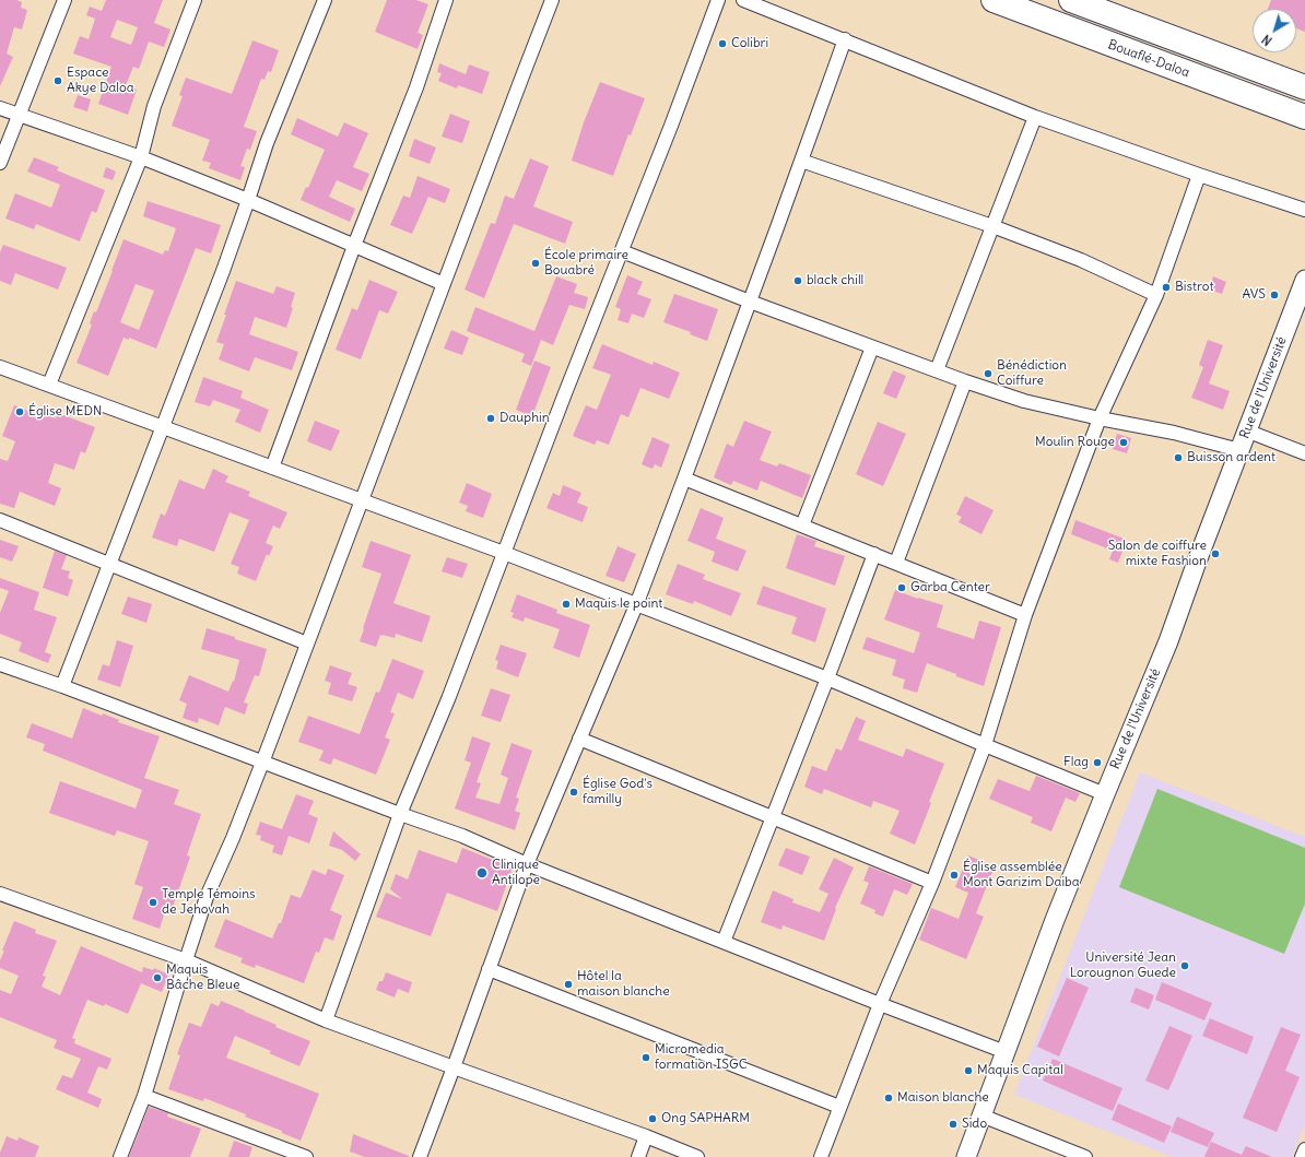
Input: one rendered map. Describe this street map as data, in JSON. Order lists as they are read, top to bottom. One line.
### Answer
{"streets":{"highway":["Bouaflé-Daloa"],"street":["Rue de l'Université"]},"places":["Colibri","Espace Akye Daloa","École primaire Bouabré","black chill","Bistrot","AVS","Bénédiction Coiffure","Église MEDN","Dauphin","Moulin Rouge","Buisson ardent","Salon de coiffure mixte Fashion","Garba Center","Maquis le point","Flag","Église God's familly","Clinique Antilope","Église assemblée Mont Garizim Daiba","Temple Témoins de Jehovah","Université Jean Lorougnon Guede","Maquis Bâche Bleue","Hôtel la maison blanche","Micromedia formation ISGC","Maquis Capital","Maison blanche","Ong SAPHARM","Sido"],"north":"bottom left"}
